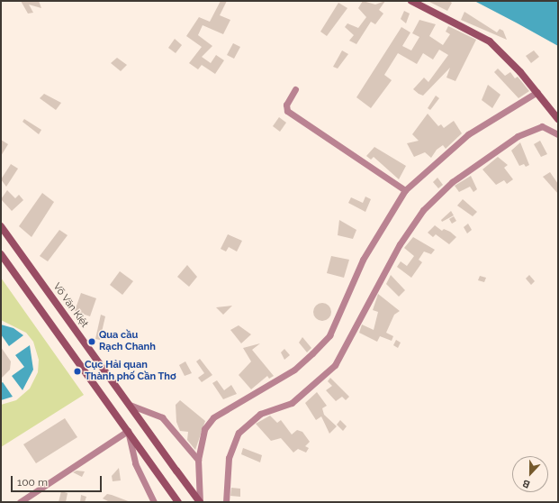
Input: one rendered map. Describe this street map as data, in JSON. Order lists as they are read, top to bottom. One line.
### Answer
{"streets":{"main road":["Võ Văn Kiệt"]},"places":["Qua cầu Rạch Chanh","Cục Hải quan Thành phố Cần Thơ"],"scale_bar":"100 m","north":"bottom"}
